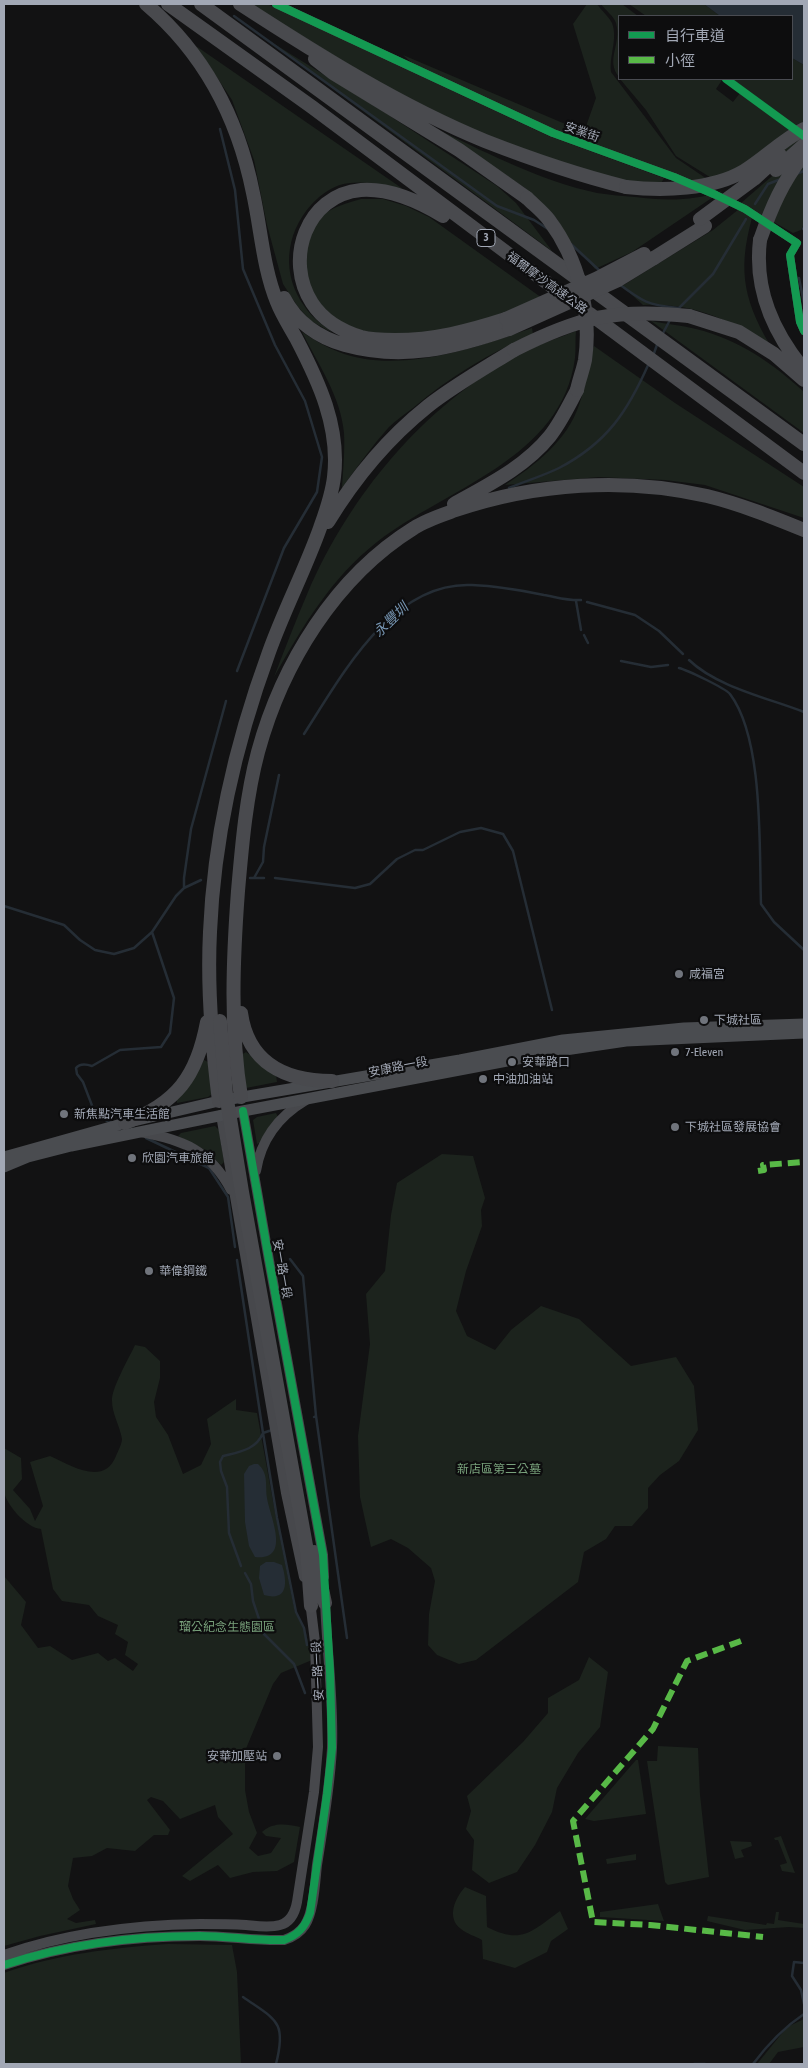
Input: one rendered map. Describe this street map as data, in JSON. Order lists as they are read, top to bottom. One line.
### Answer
{"streets":{"highway":["3","福爾摩沙高速公路"],"main road":["安康路一段"],"street":["安業街","安一路一段"]},"crossings":[["安康路一段","安一路一段"]],"water":["永豐圳"],"parks":["新店區第三公墓","瑠公紀念生態園區"],"places":["咸福宮","下城社區","7-Eleven","安華路口","中油加油站","新焦點汽車生活館","下城社區發展協會","欣園汽車旅館","華偉鋼鐵","安華加壓站"],"legend":["自行車道","小徑"]}
